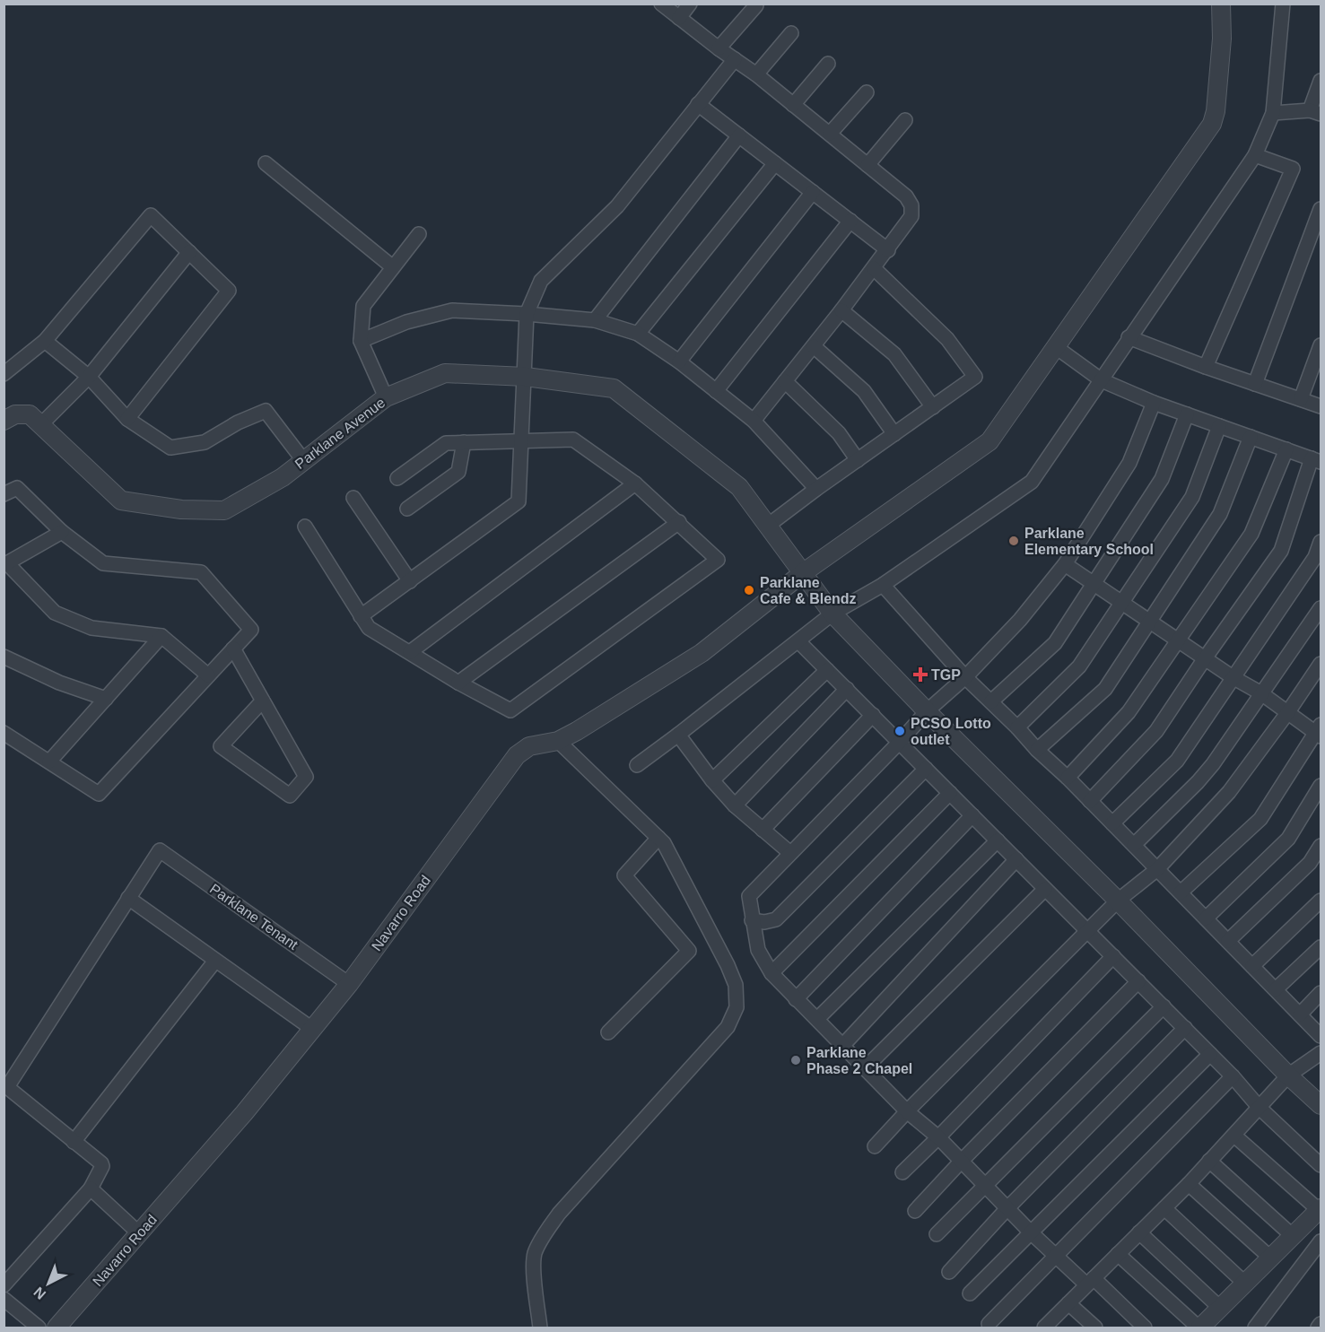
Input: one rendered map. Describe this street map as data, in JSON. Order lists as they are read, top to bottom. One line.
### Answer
{"streets":{"street":["Parklane Avenue","Navarro Road","Parklane Tenant"]},"crossings":[["Parklane Avenue","Navarro Road"],["Navarro Road","Parklane Tenant"]],"places":{"other":["Parklane Elementary School","Parklane Cafe & Blendz","PCSO Lotto outlet","Parklane Phase 2 Chapel"],"health":["TGP"]},"north":"bottom left"}
